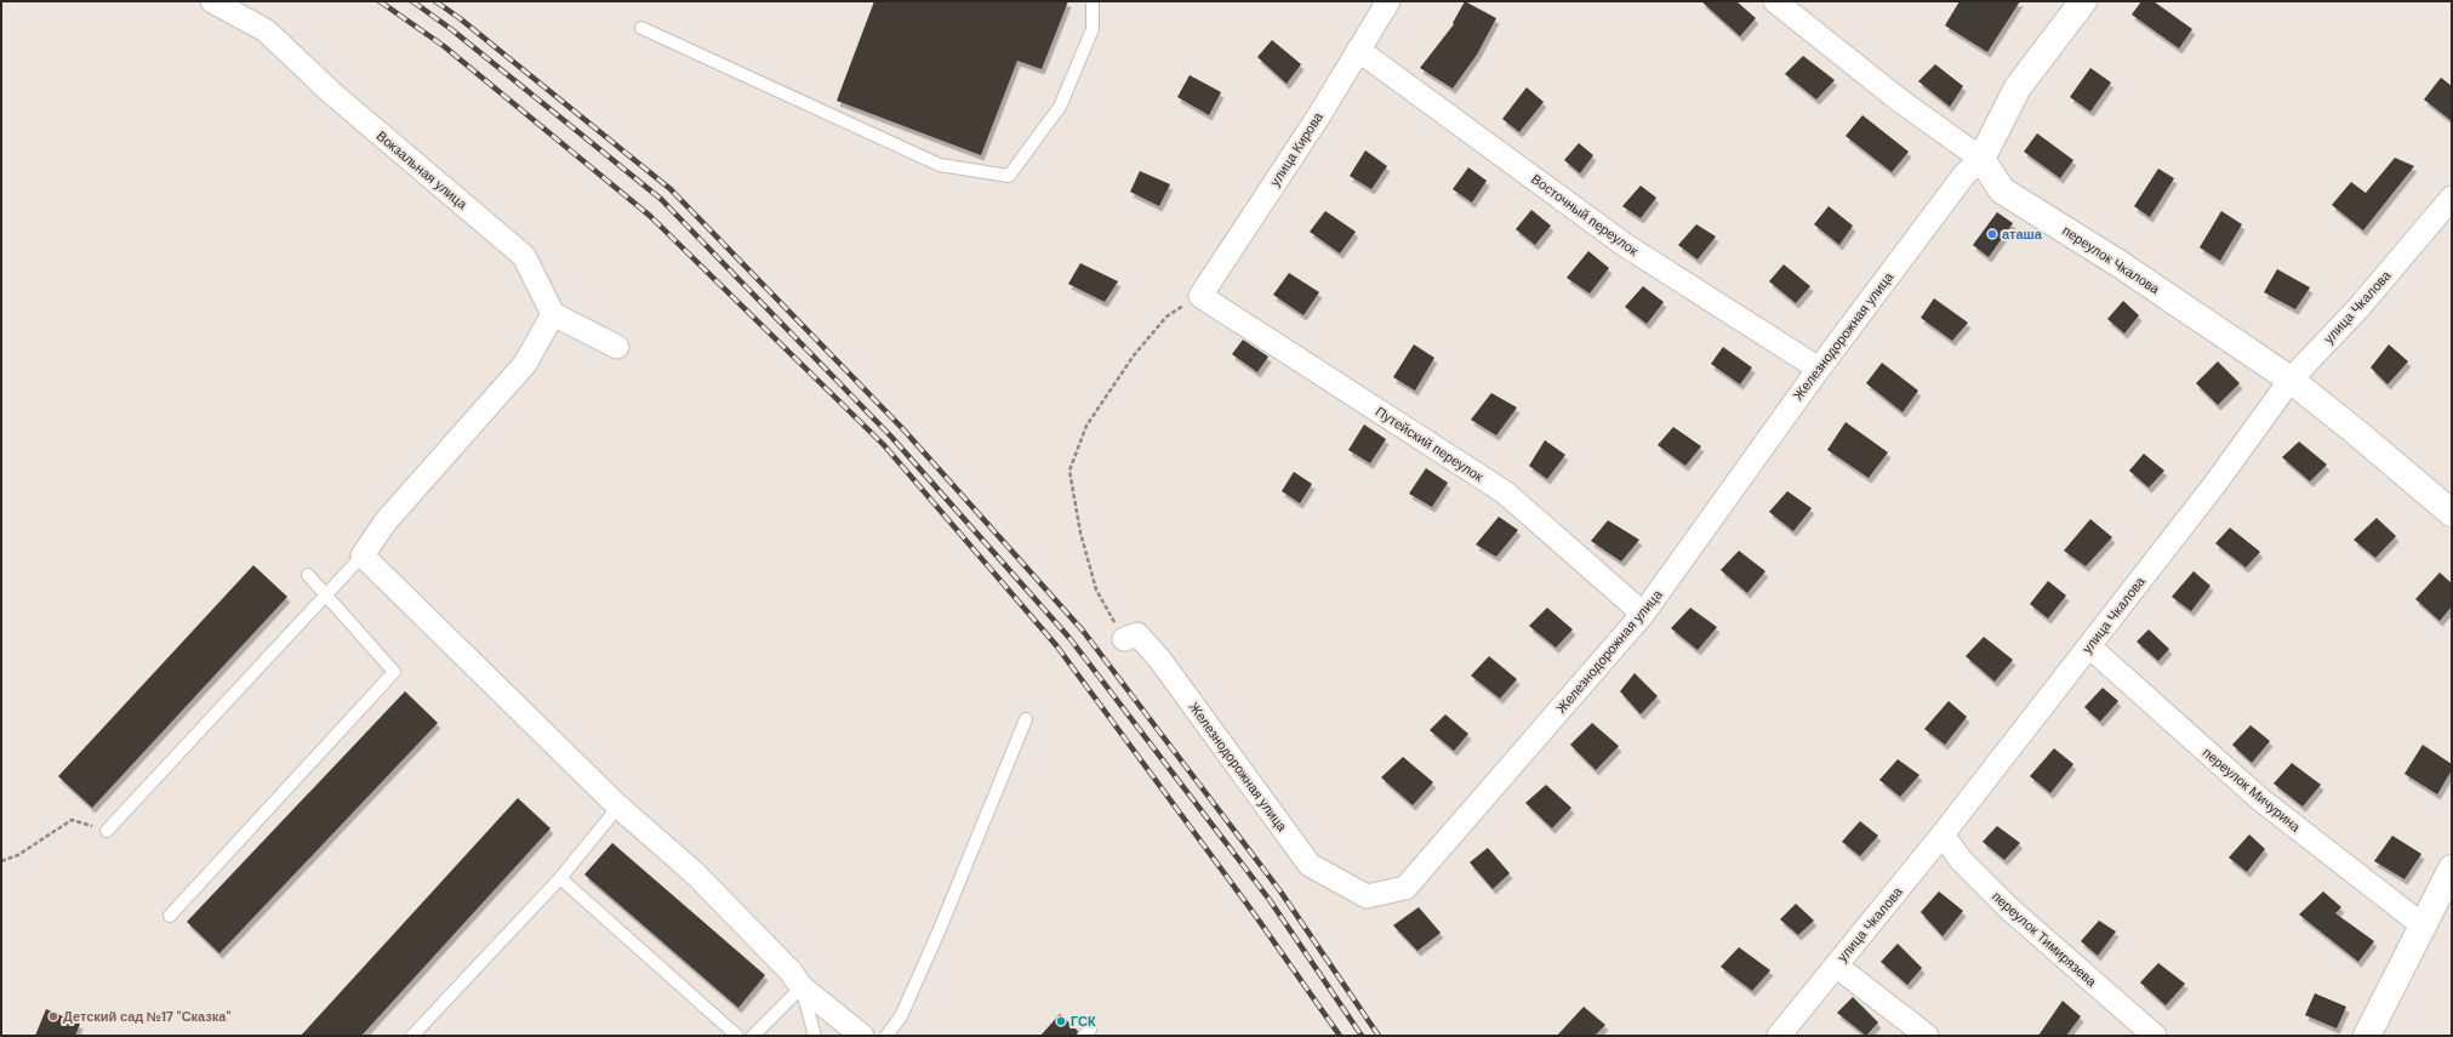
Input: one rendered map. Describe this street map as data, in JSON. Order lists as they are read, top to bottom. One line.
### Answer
{"streets":{"street":["улица Кирова","Вокзальная улица","Восточный переулок","переулок Чкалова","улица Чкалова","Железнодорожная улица","Путейский переулок","переулок Мичурина","переулок Тимирязева"]},"crossings":[["улица Кирова","Восточный переулок"],["улица Кирова","Путейский переулок"],["Восточный переулок","Железнодорожная улица"],["переулок Чкалова","улица Чкалова"],["переулок Чкалова","Железнодорожная улица"],["улица Чкалова","переулок Мичурина"],["улица Чкалова","переулок Тимирязева"],["Железнодорожная улица","Путейский переулок"]],"places":["аташа","Детский сад №17 \"Сказка\"","ГСК"]}
